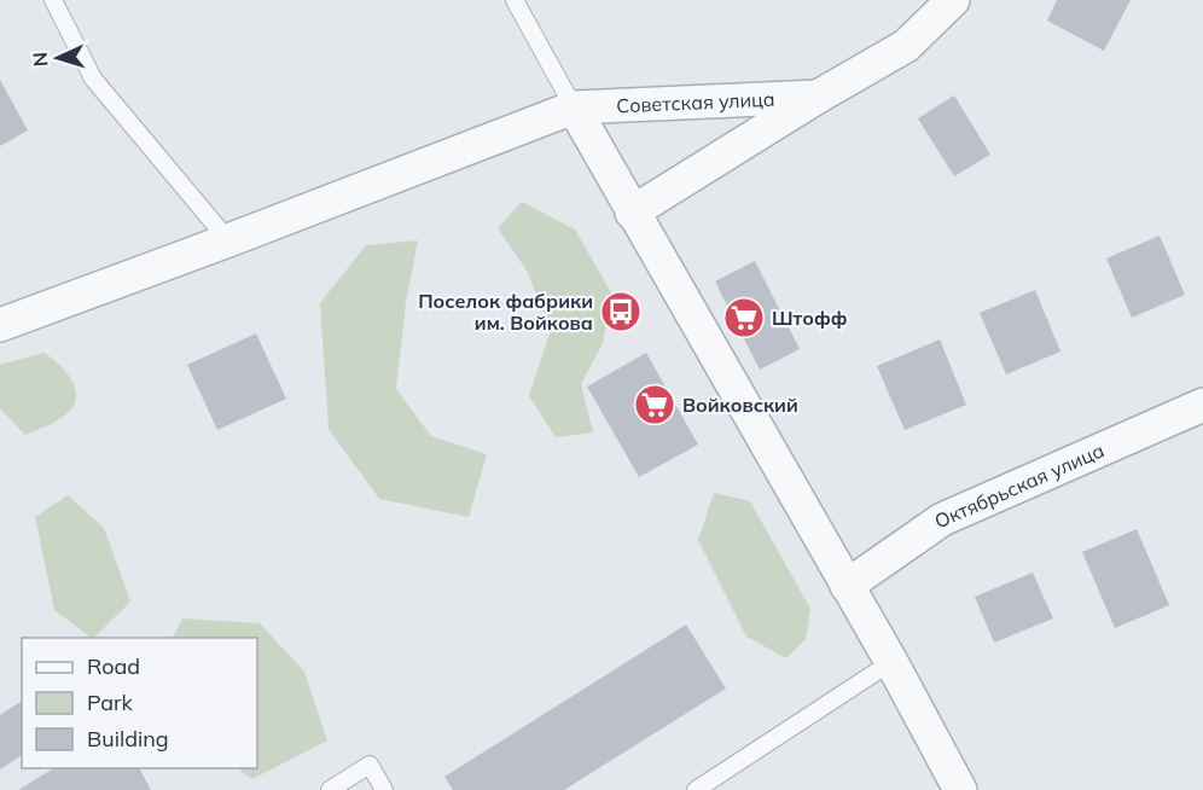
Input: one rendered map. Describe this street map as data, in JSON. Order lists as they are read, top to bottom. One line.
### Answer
{"streets":{"street":["Советская улица","Октябрьская улица"]},"places":{"bus stop":["Поселок фабрики им. Войкова"],"supermarket":["Штофф","Войковский"]},"legend":["Road","Park","Building"],"north":"left"}
